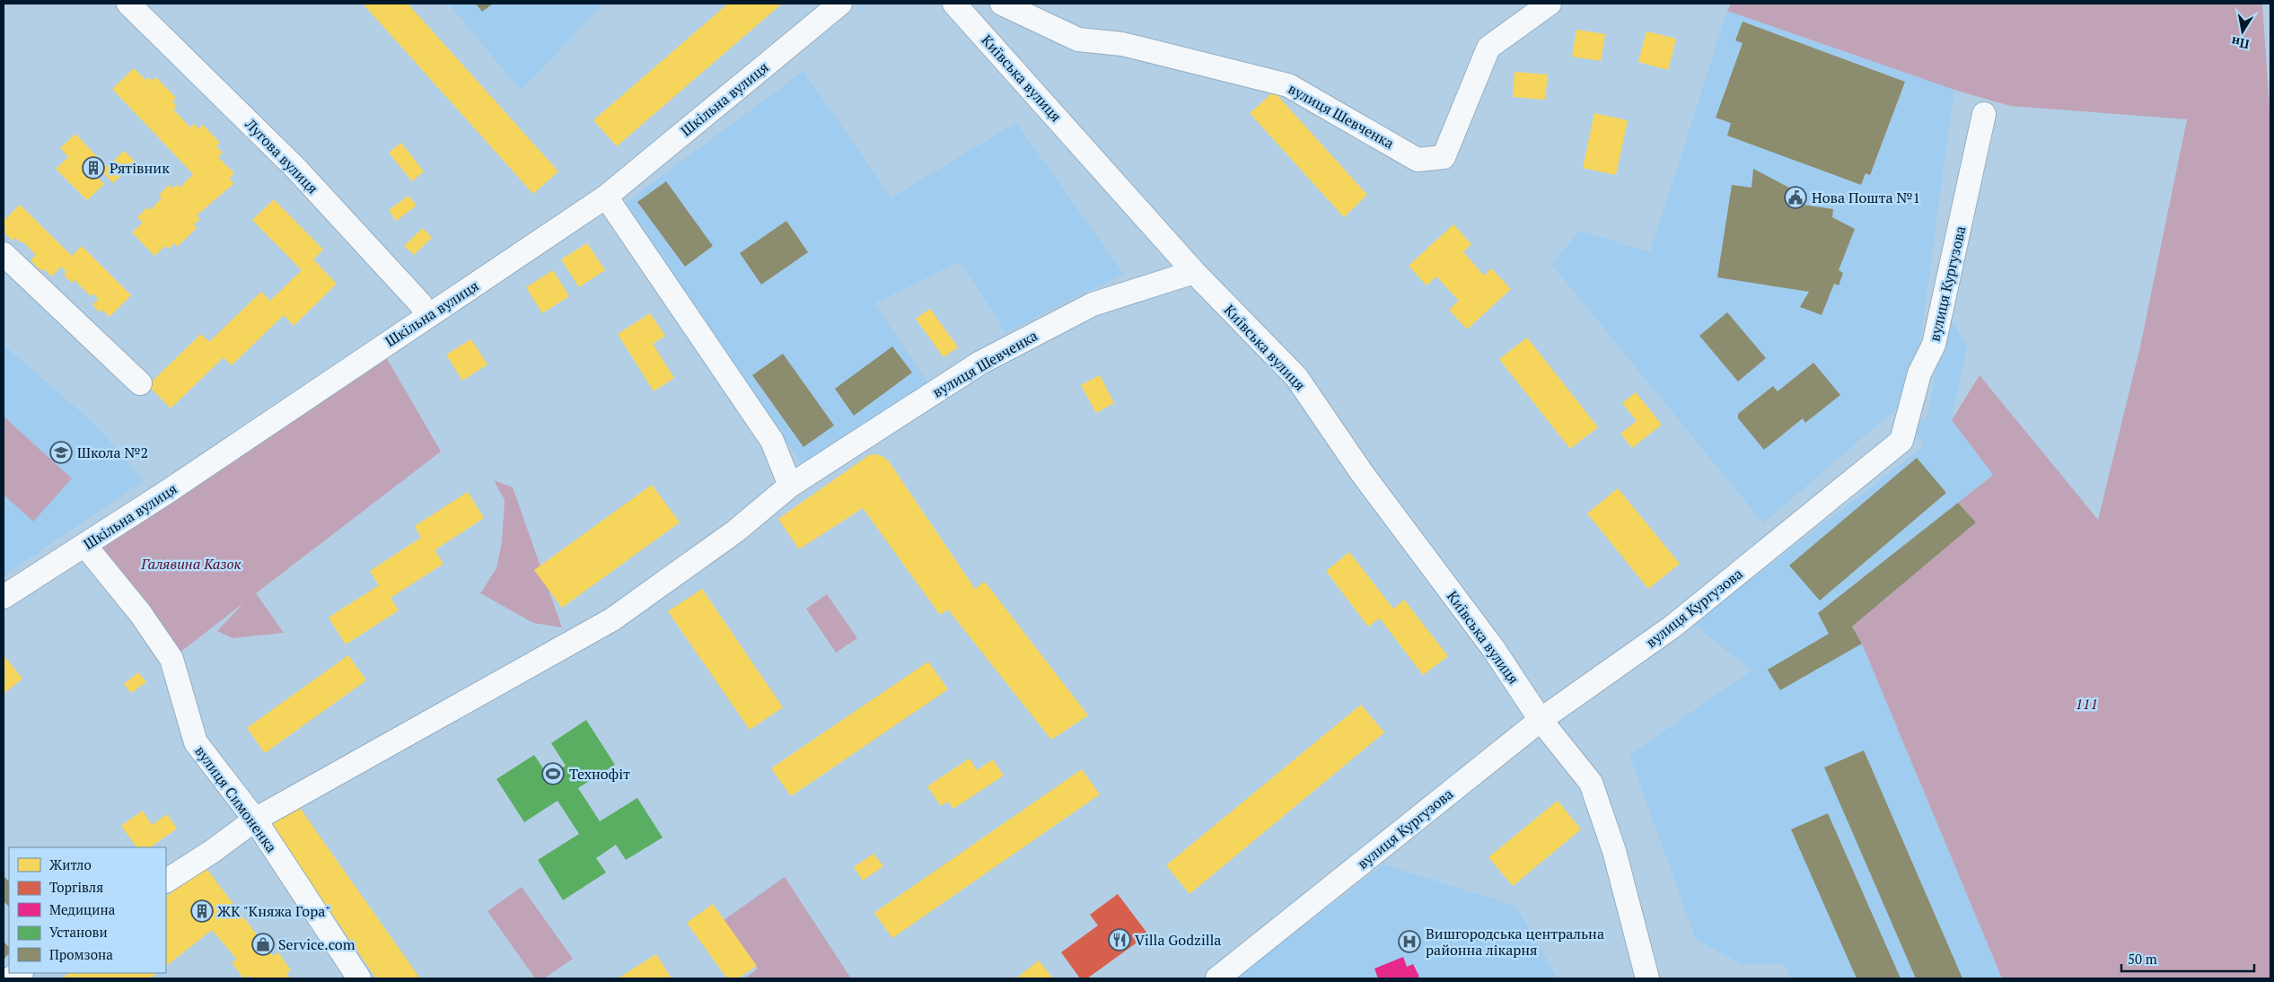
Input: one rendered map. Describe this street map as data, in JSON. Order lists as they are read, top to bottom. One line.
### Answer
{"streets":{"street":["Київська вулиця","Шкільна вулиця","вулиця Шевченка","Лугова вулиця","вулиця Кургузова","вулиця Симоненка"]},"crossings":[["Київська вулиця","вулиця Шевченка"],["Київська вулиця","вулиця Кургузова"],["Шкільна вулиця","Лугова вулиця"],["Шкільна вулиця","вулиця Симоненка"],["вулиця Шевченка","вулиця Симоненка"]],"parks":["Галявина Казок","111"],"places":{"building":["Рятівник","ЖК \"Княжа Гора\""],"public building":["Нова Пошта №1"],"school or university":["Школа №2"],"sports":["Технофіт"],"restaurant":["Villa Godzilla"],"hospital":["Вишгородська центральна районна лікарня"],"shop":["Service.com"]},"legend":["Житло","Торгівля","Медицина","Установи","Промзона"],"scale_bar":"50 m","north":"bottom"}
